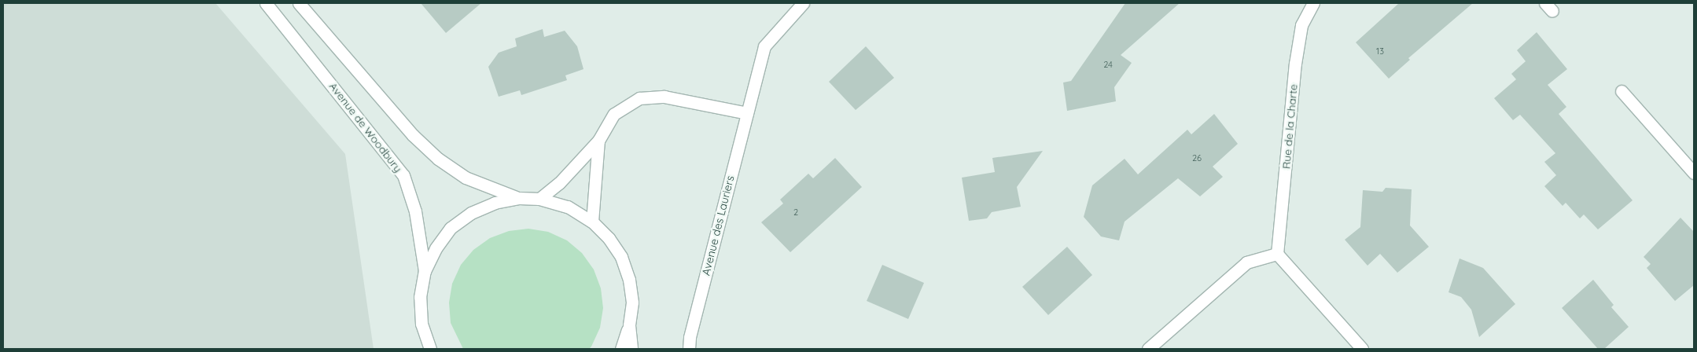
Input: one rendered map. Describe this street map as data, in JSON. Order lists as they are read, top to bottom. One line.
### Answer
{"streets":{"street":["Rue de la Charte","Avenue de Woodbury","Avenue des Lauriers"]},"house_numbers":["13","24","26","2"]}
